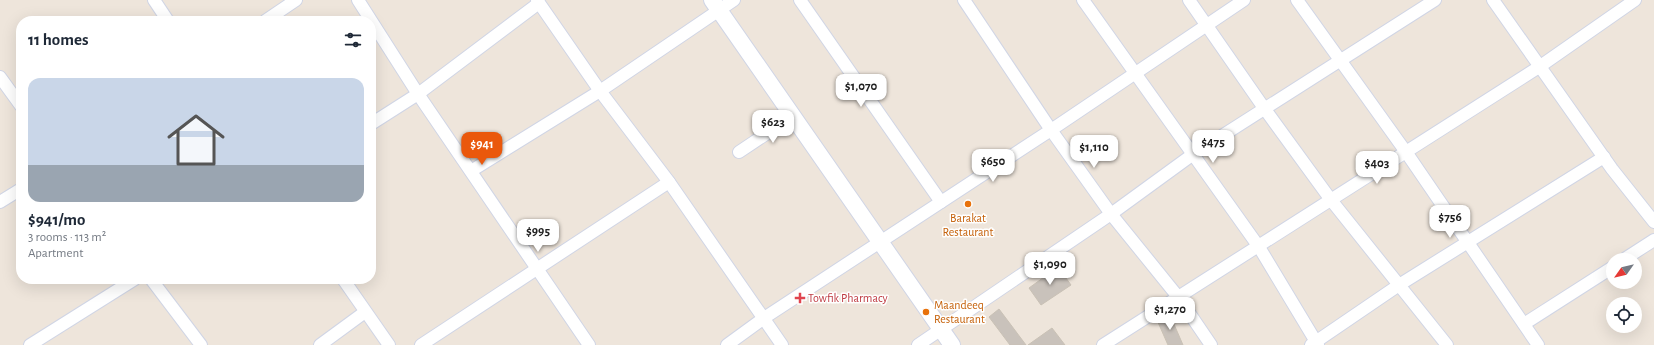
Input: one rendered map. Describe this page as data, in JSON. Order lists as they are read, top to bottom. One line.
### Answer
{"places":{"other":["Barakat Restaurant","Maandeeq Restaurant"],"health":["Towfik Pharmacy"]},"north":"bottom left","page":{"heading":"11 homes","list":[{"name":"$941/mo","note":"3 rooms · 113 m² · Apartment"}],"price":["$1,070","$623","$475","$941","$1,110","$650","$403","$756","$995","$1,090","$1,270"]}}
